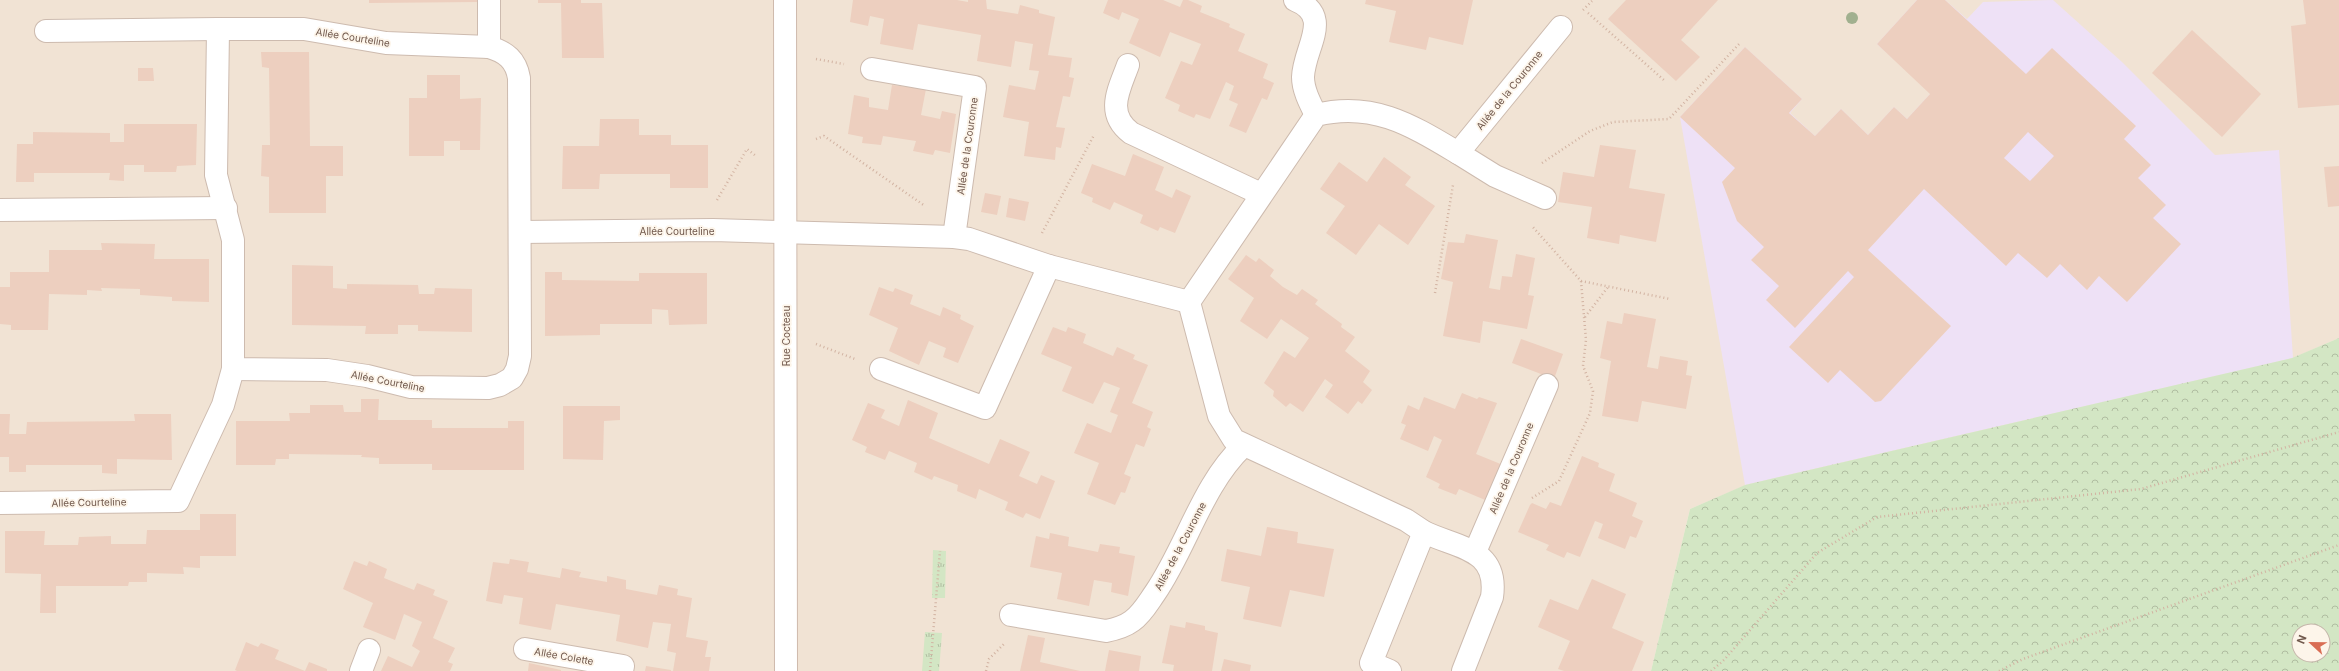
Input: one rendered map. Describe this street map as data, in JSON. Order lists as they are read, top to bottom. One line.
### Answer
{"streets":{"street":["Allée Courteline","Allée de la Couronne","Rue Cocteau","Allée Colette"]},"crossings":[["Allée Courteline","Rue Cocteau"]],"north":"left"}
